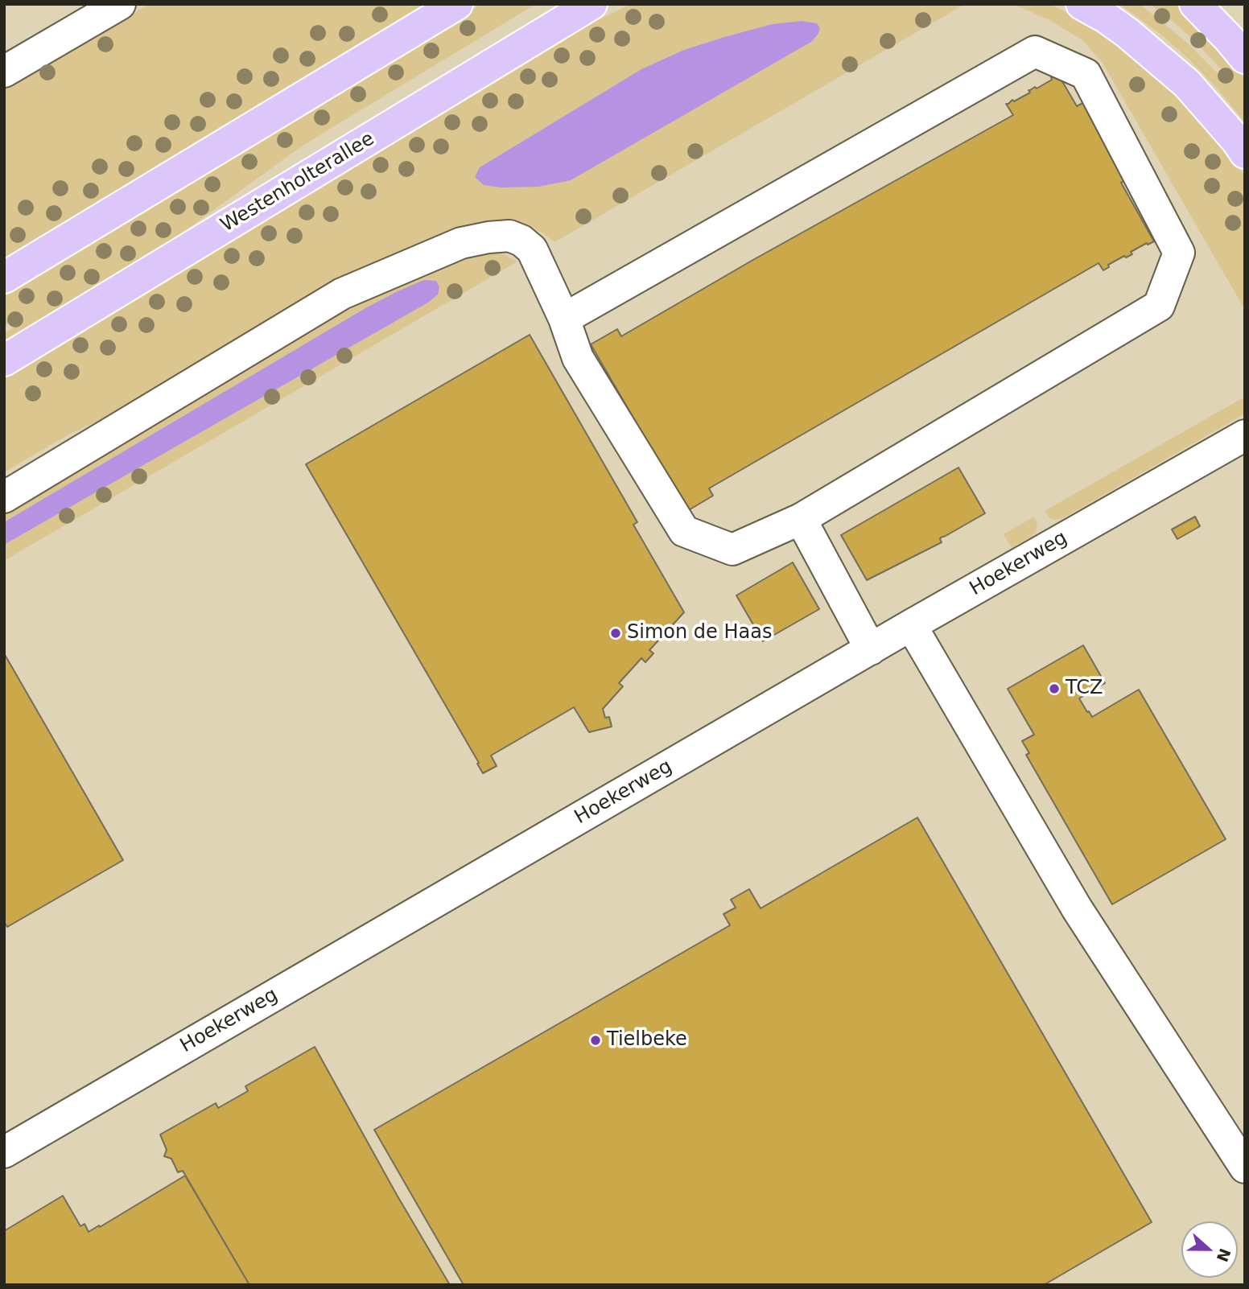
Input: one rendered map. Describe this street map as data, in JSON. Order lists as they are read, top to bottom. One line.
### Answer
{"streets":{"main road":["Westenholterallee"],"street":["Hoekerweg"]},"places":["Simon de Haas","TCZ","Tielbeke"],"north":"right"}
